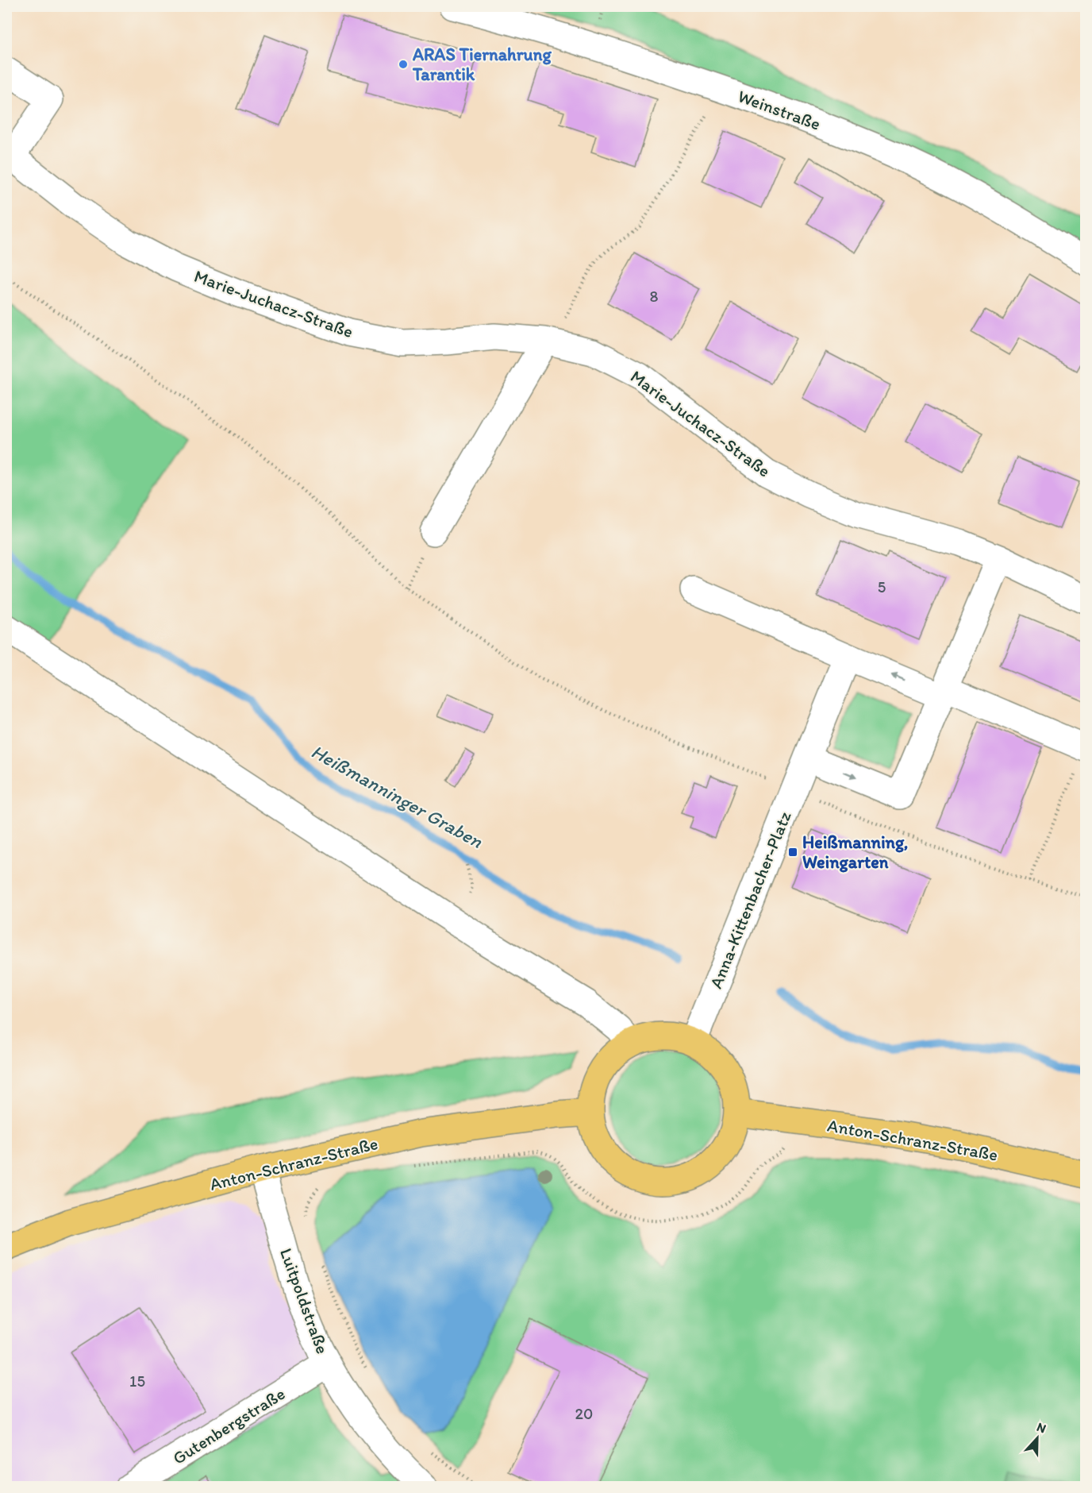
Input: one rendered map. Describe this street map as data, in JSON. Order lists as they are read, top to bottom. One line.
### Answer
{"streets":{"main road":["Anton-Schranz-Straße"],"street":["Weinstraße","Marie-Juchacz-Straße","Anna-Kittenbacher-Platz","Luitpoldstraße","Gutenbergstraße"]},"crossings":[["Anna-Kittenbacher-Platz","Anton-Schranz-Straße"],["Anton-Schranz-Straße","Luitpoldstraße"],["Luitpoldstraße","Gutenbergstraße"]],"water":["Heißmanninger Graben"],"places":{"other":["ARAS Tiernahrung Tarantik"],"transit":["Heißmanning, Weingarten"]},"house_numbers":["8","5","15","20"],"north":"top"}
